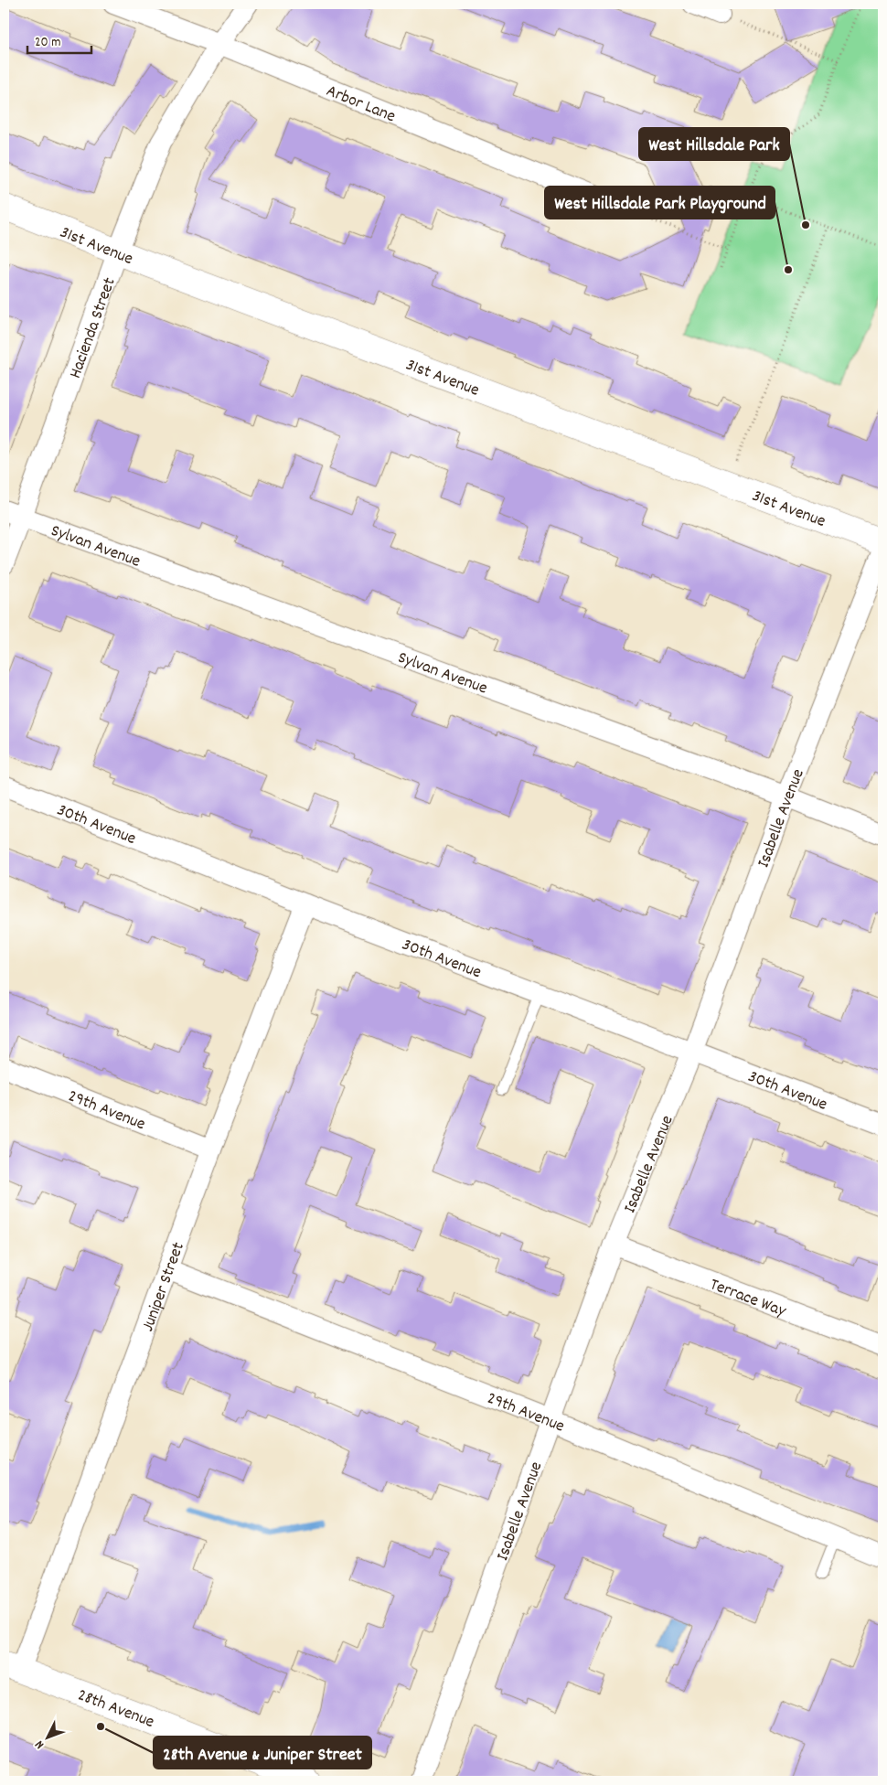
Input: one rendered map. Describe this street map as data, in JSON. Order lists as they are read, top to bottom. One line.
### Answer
{"streets":{"street":["Arbor Lane","31st Avenue","Hacienda Street","Sylvan Avenue","Isabelle Avenue","30th Avenue","29th Avenue","Juniper Street","Terrace Way","28th Avenue"]},"crossings":[["Arbor Lane","Hacienda Street"],["31st Avenue","Hacienda Street"],["Hacienda Street","Sylvan Avenue"],["Sylvan Avenue","Isabelle Avenue"],["Isabelle Avenue","30th Avenue"],["Isabelle Avenue","29th Avenue"],["Isabelle Avenue","Terrace Way"],["30th Avenue","Juniper Street"],["29th Avenue","Juniper Street"],["Juniper Street","28th Avenue"]],"places":["West Hillsdale Park","West Hillsdale Park Playground","28th Avenue & Juniper Street"],"scale_bar":"20 m","north":"bottom left"}
